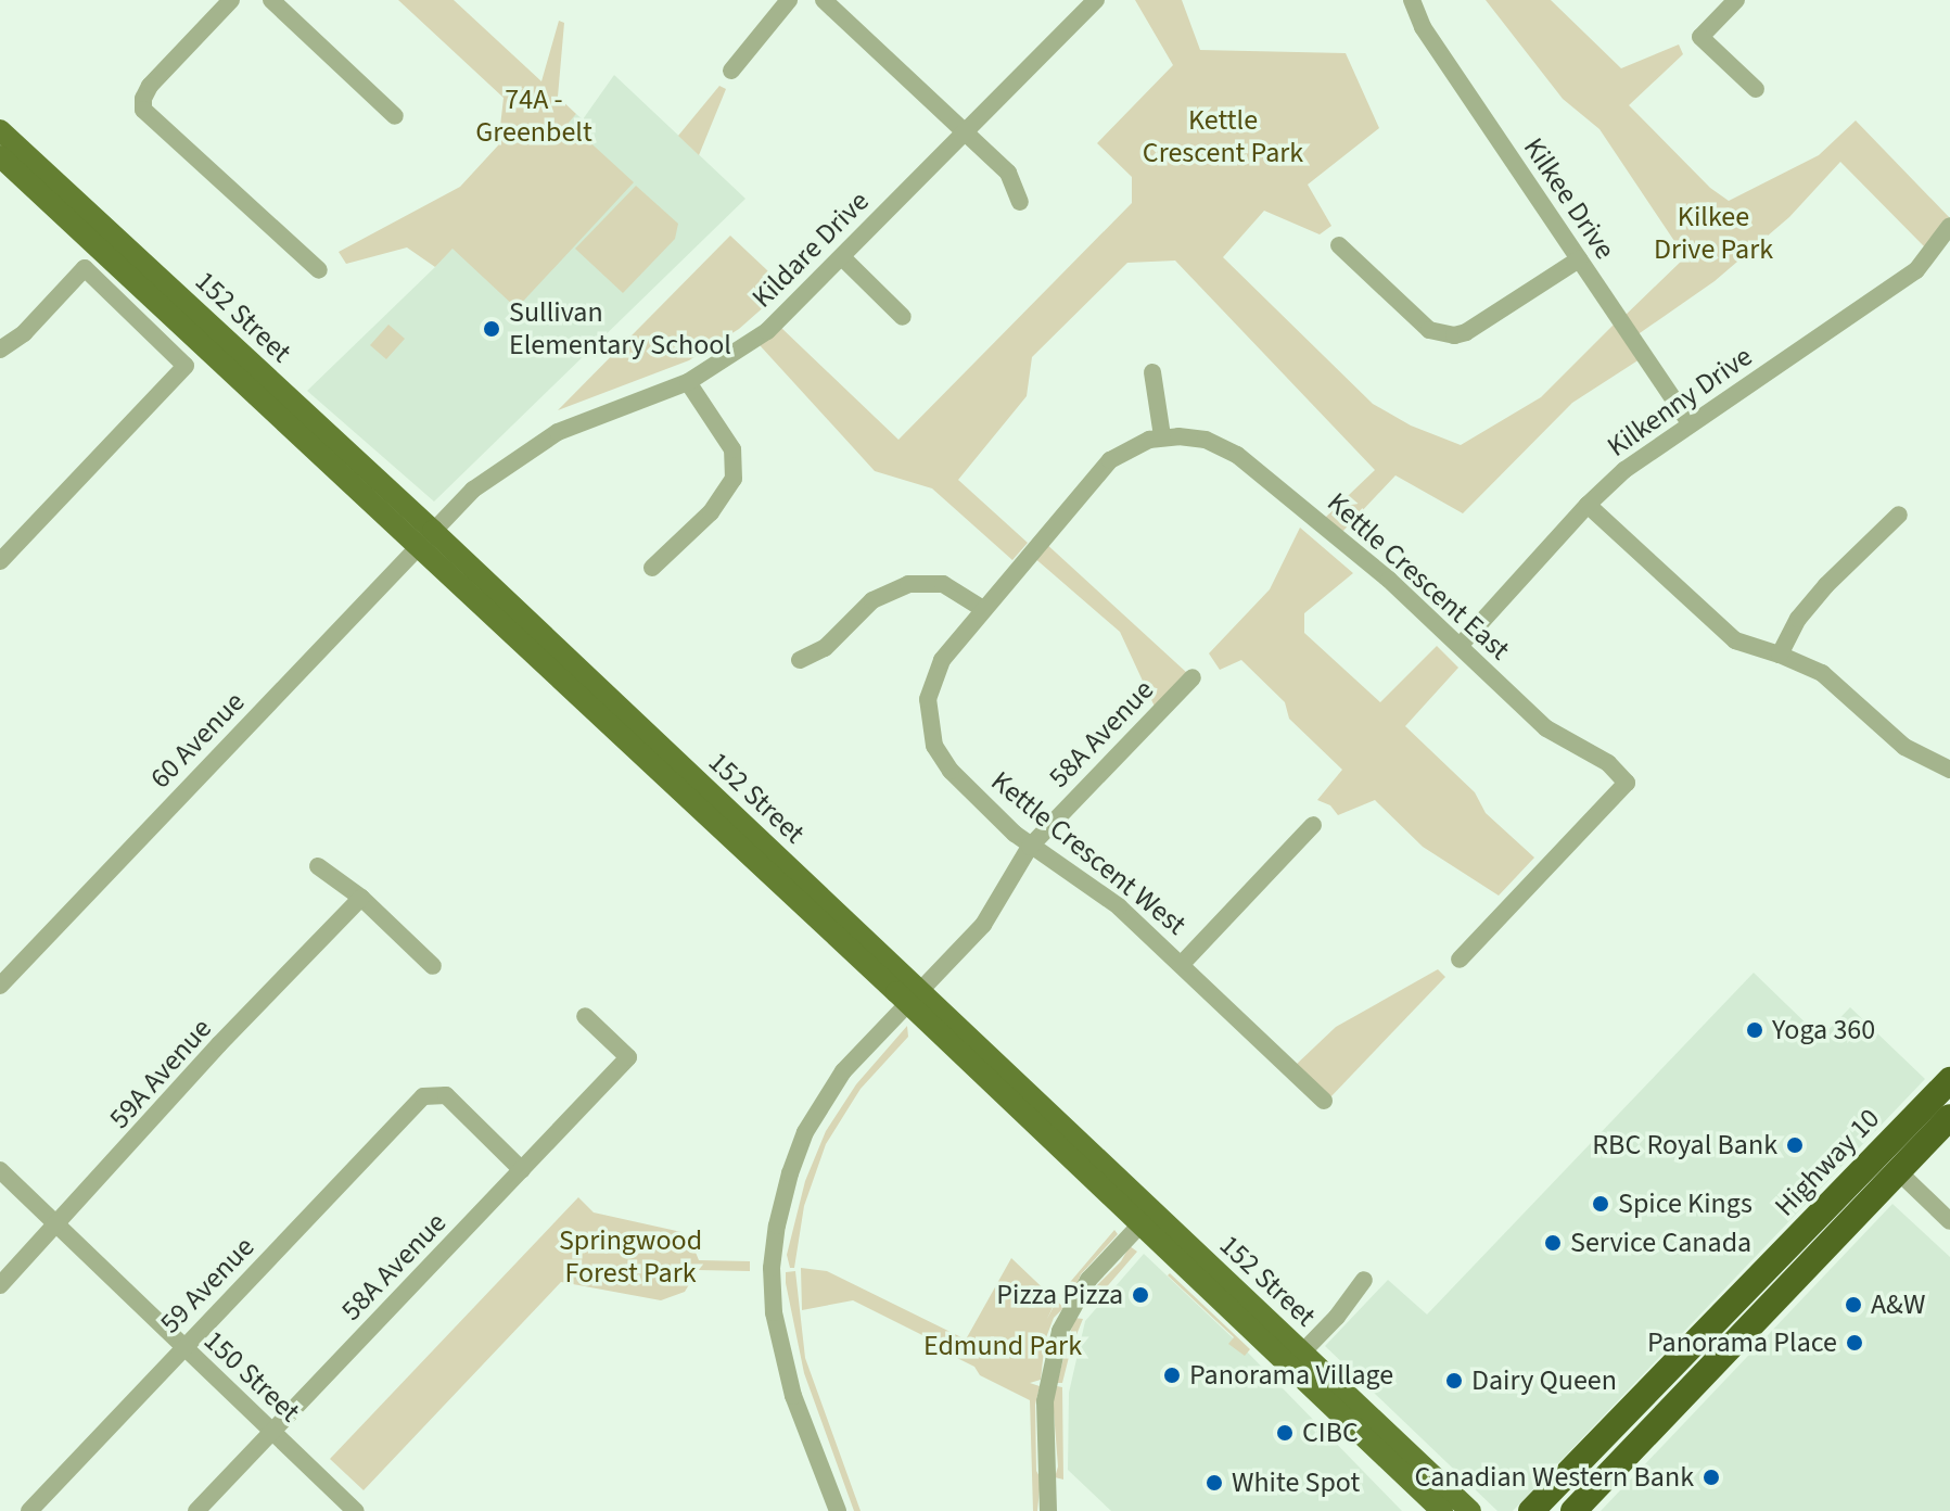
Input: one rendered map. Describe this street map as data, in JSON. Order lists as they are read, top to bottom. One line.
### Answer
{"streets":{"highway":["Highway 10"],"main road":["152 Street"],"street":["Kilkee Drive","Kildare Drive","Kilkenny Drive","Kettle Crescent East","58A Avenue","60 Avenue","Kettle Crescent West","59A Avenue","59 Avenue","150 Street"]},"crossings":[["Kilkee Drive","Kilkenny Drive"],["Kildare Drive","152 Street"],["Kildare Drive","60 Avenue"],["152 Street","58A Avenue"],["152 Street","60 Avenue"],["Kilkenny Drive","Kettle Crescent East"],["58A Avenue","Kettle Crescent West"],["58A Avenue","59 Avenue"],["58A Avenue","150 Street"],["59A Avenue","150 Street"],["59 Avenue","150 Street"]],"parks":["74A - Greenbelt","Kettle Crescent Park","Kilkee Drive Park","Springwood Forest Park","Edmund Park"],"places":["Sullivan Elementary School","Yoga 360","RBC Royal Bank","Spice Kings","Service Canada","Pizza Pizza","A&W","Panorama Place","Panorama Village","Dairy Queen","CIBC","Canadian Western Bank","White Spot"]}
